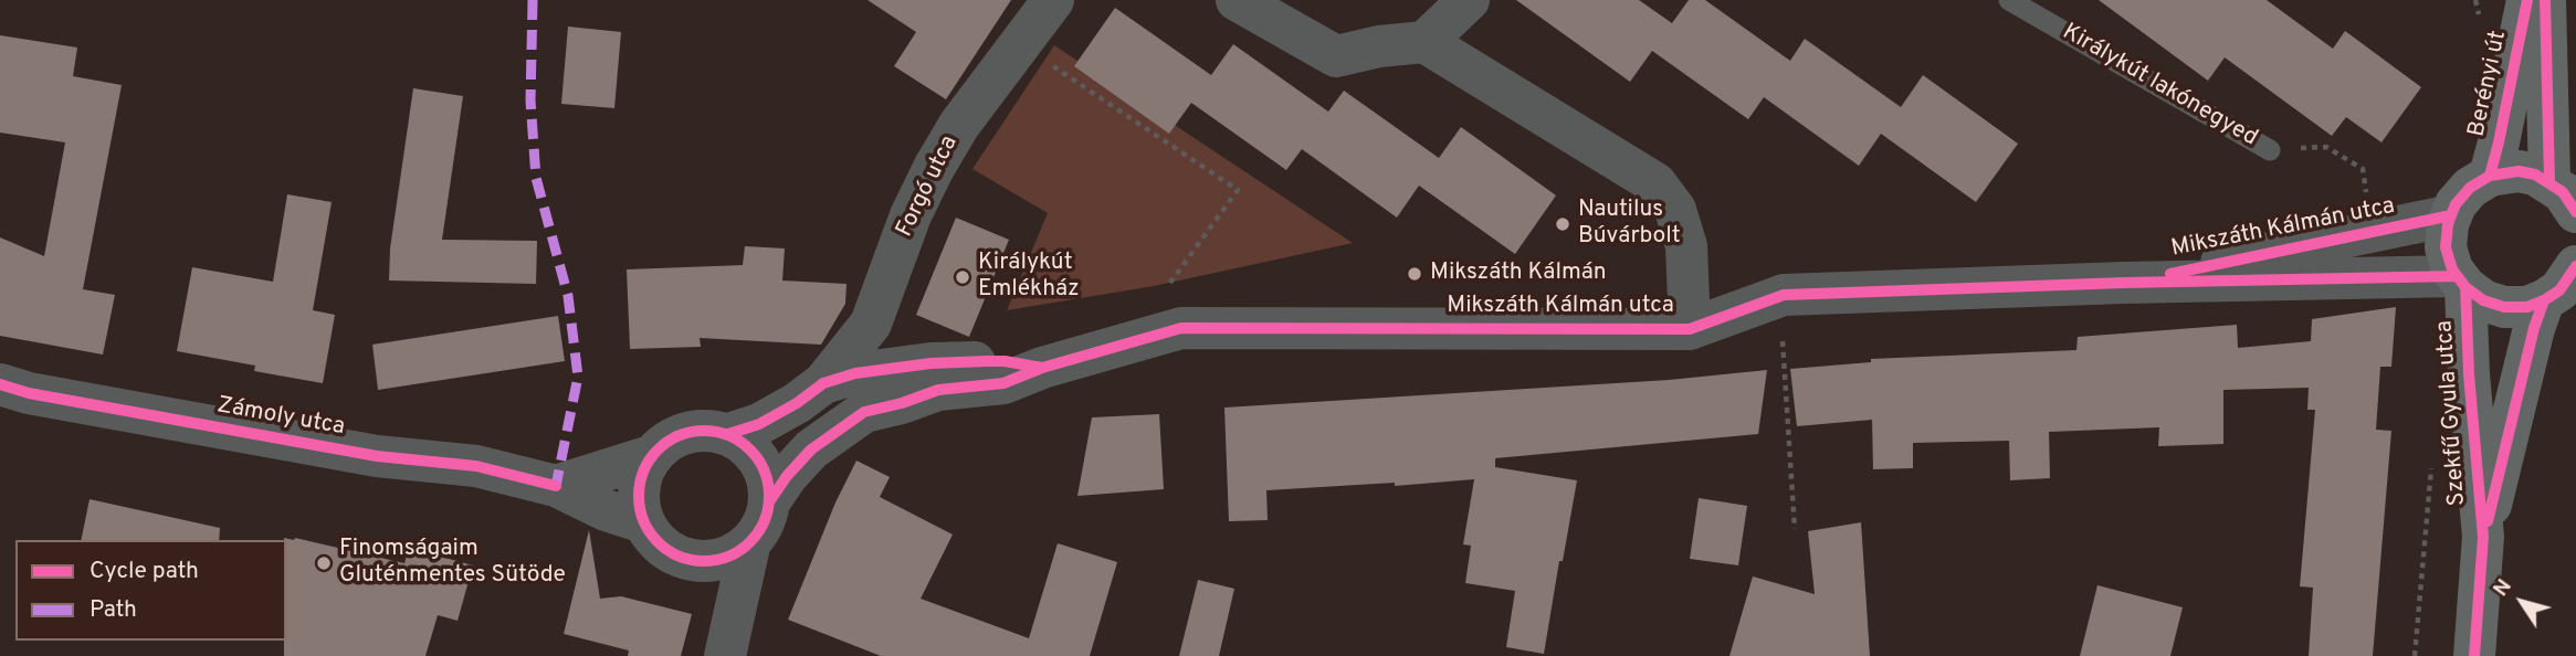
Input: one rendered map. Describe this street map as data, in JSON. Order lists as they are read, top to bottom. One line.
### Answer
{"streets":{"main road":["Berényi út","Szekfű Gyula utca"],"street":["Forgó utca","Mikszáth Kálmán utca","Zámoly utca"],"lane":["Királykút lakónegyed"]},"crossings":[["Forgó utca","Mikszáth Kálmán utca"],["Mikszáth Kálmán utca","Szekfű Gyula utca"],["Mikszáth Kálmán utca","Zámoly utca"]],"places":["Nautilus Búvárbolt","Mikszáth Kálmán","Királykút Emlékház","Finomságaim Gluténmentes Sütöde"],"legend":["Cycle path","Path"],"north":"top left"}
